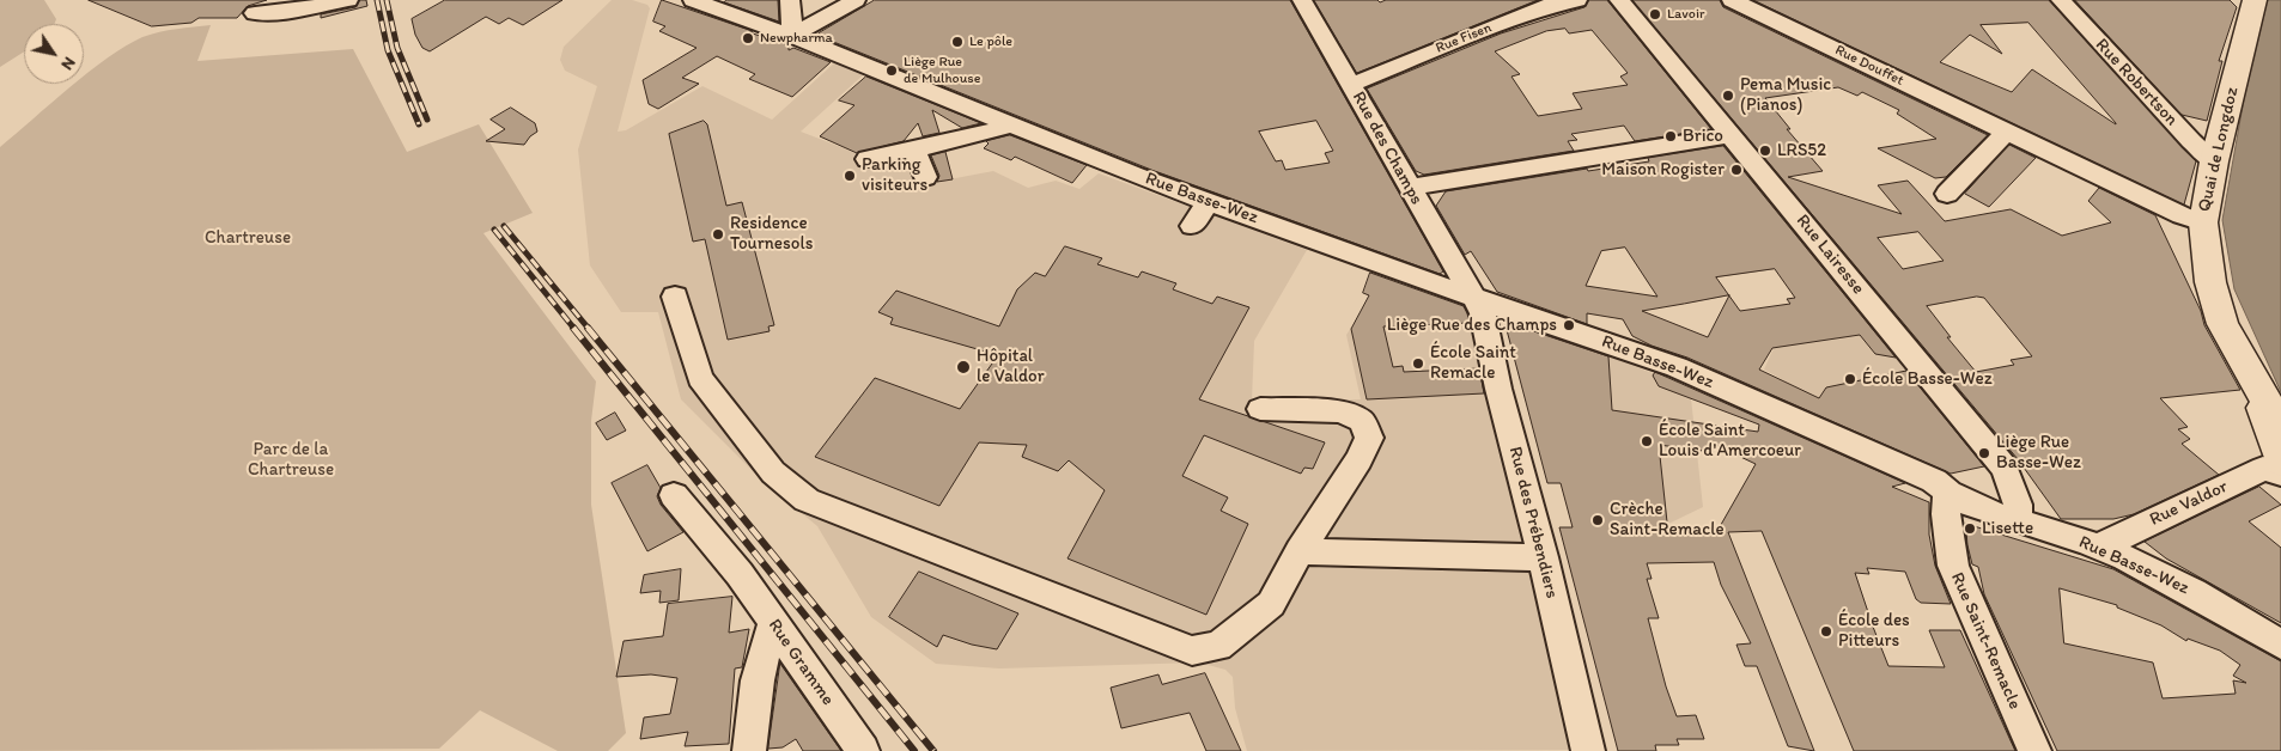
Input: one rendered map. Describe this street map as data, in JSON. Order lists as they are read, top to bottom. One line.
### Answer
{"streets":{"main road":["Quai de Longdoz"],"street":["Rue Fisen","Rue Douffet","Rue Robertson","Rue des Champs","Rue Basse-Wez","Rue Lairesse","Rue Valdor","Rue des Prébendiers","Rue Saint-Remacle","Rue Gramme"]},"crossings":[["Rue Fisen","Rue des Champs"],["Rue Douffet","Quai de Longdoz"],["Rue Robertson","Quai de Longdoz"],["Rue des Champs","Rue Basse-Wez"],["Rue des Champs","Rue des Prébendiers"],["Rue Basse-Wez","Rue Lairesse"],["Rue Basse-Wez","Rue Valdor"],["Rue Basse-Wez","Rue des Prébendiers"],["Rue Basse-Wez","Rue Saint-Remacle"]],"parks":["Chartreuse","Parc de la Chartreuse"],"places":["Lavoir","Newpharma","Le pôle","Liège Rue de Mulhouse","Pema Music (Pianos)","Brico","LRS52","Maison Rogister","Parking visiteurs","Residence Tournesols","Liège Rue des Champs","École Saint Remacle","Hôpital le Valdor","École Basse-Wez","École Saint Louis d'Amercoeur","Liège Rue Basse-Wez","Crèche Saint-Remacle","Lisette","École des Pitteurs"],"north":"bottom right"}
